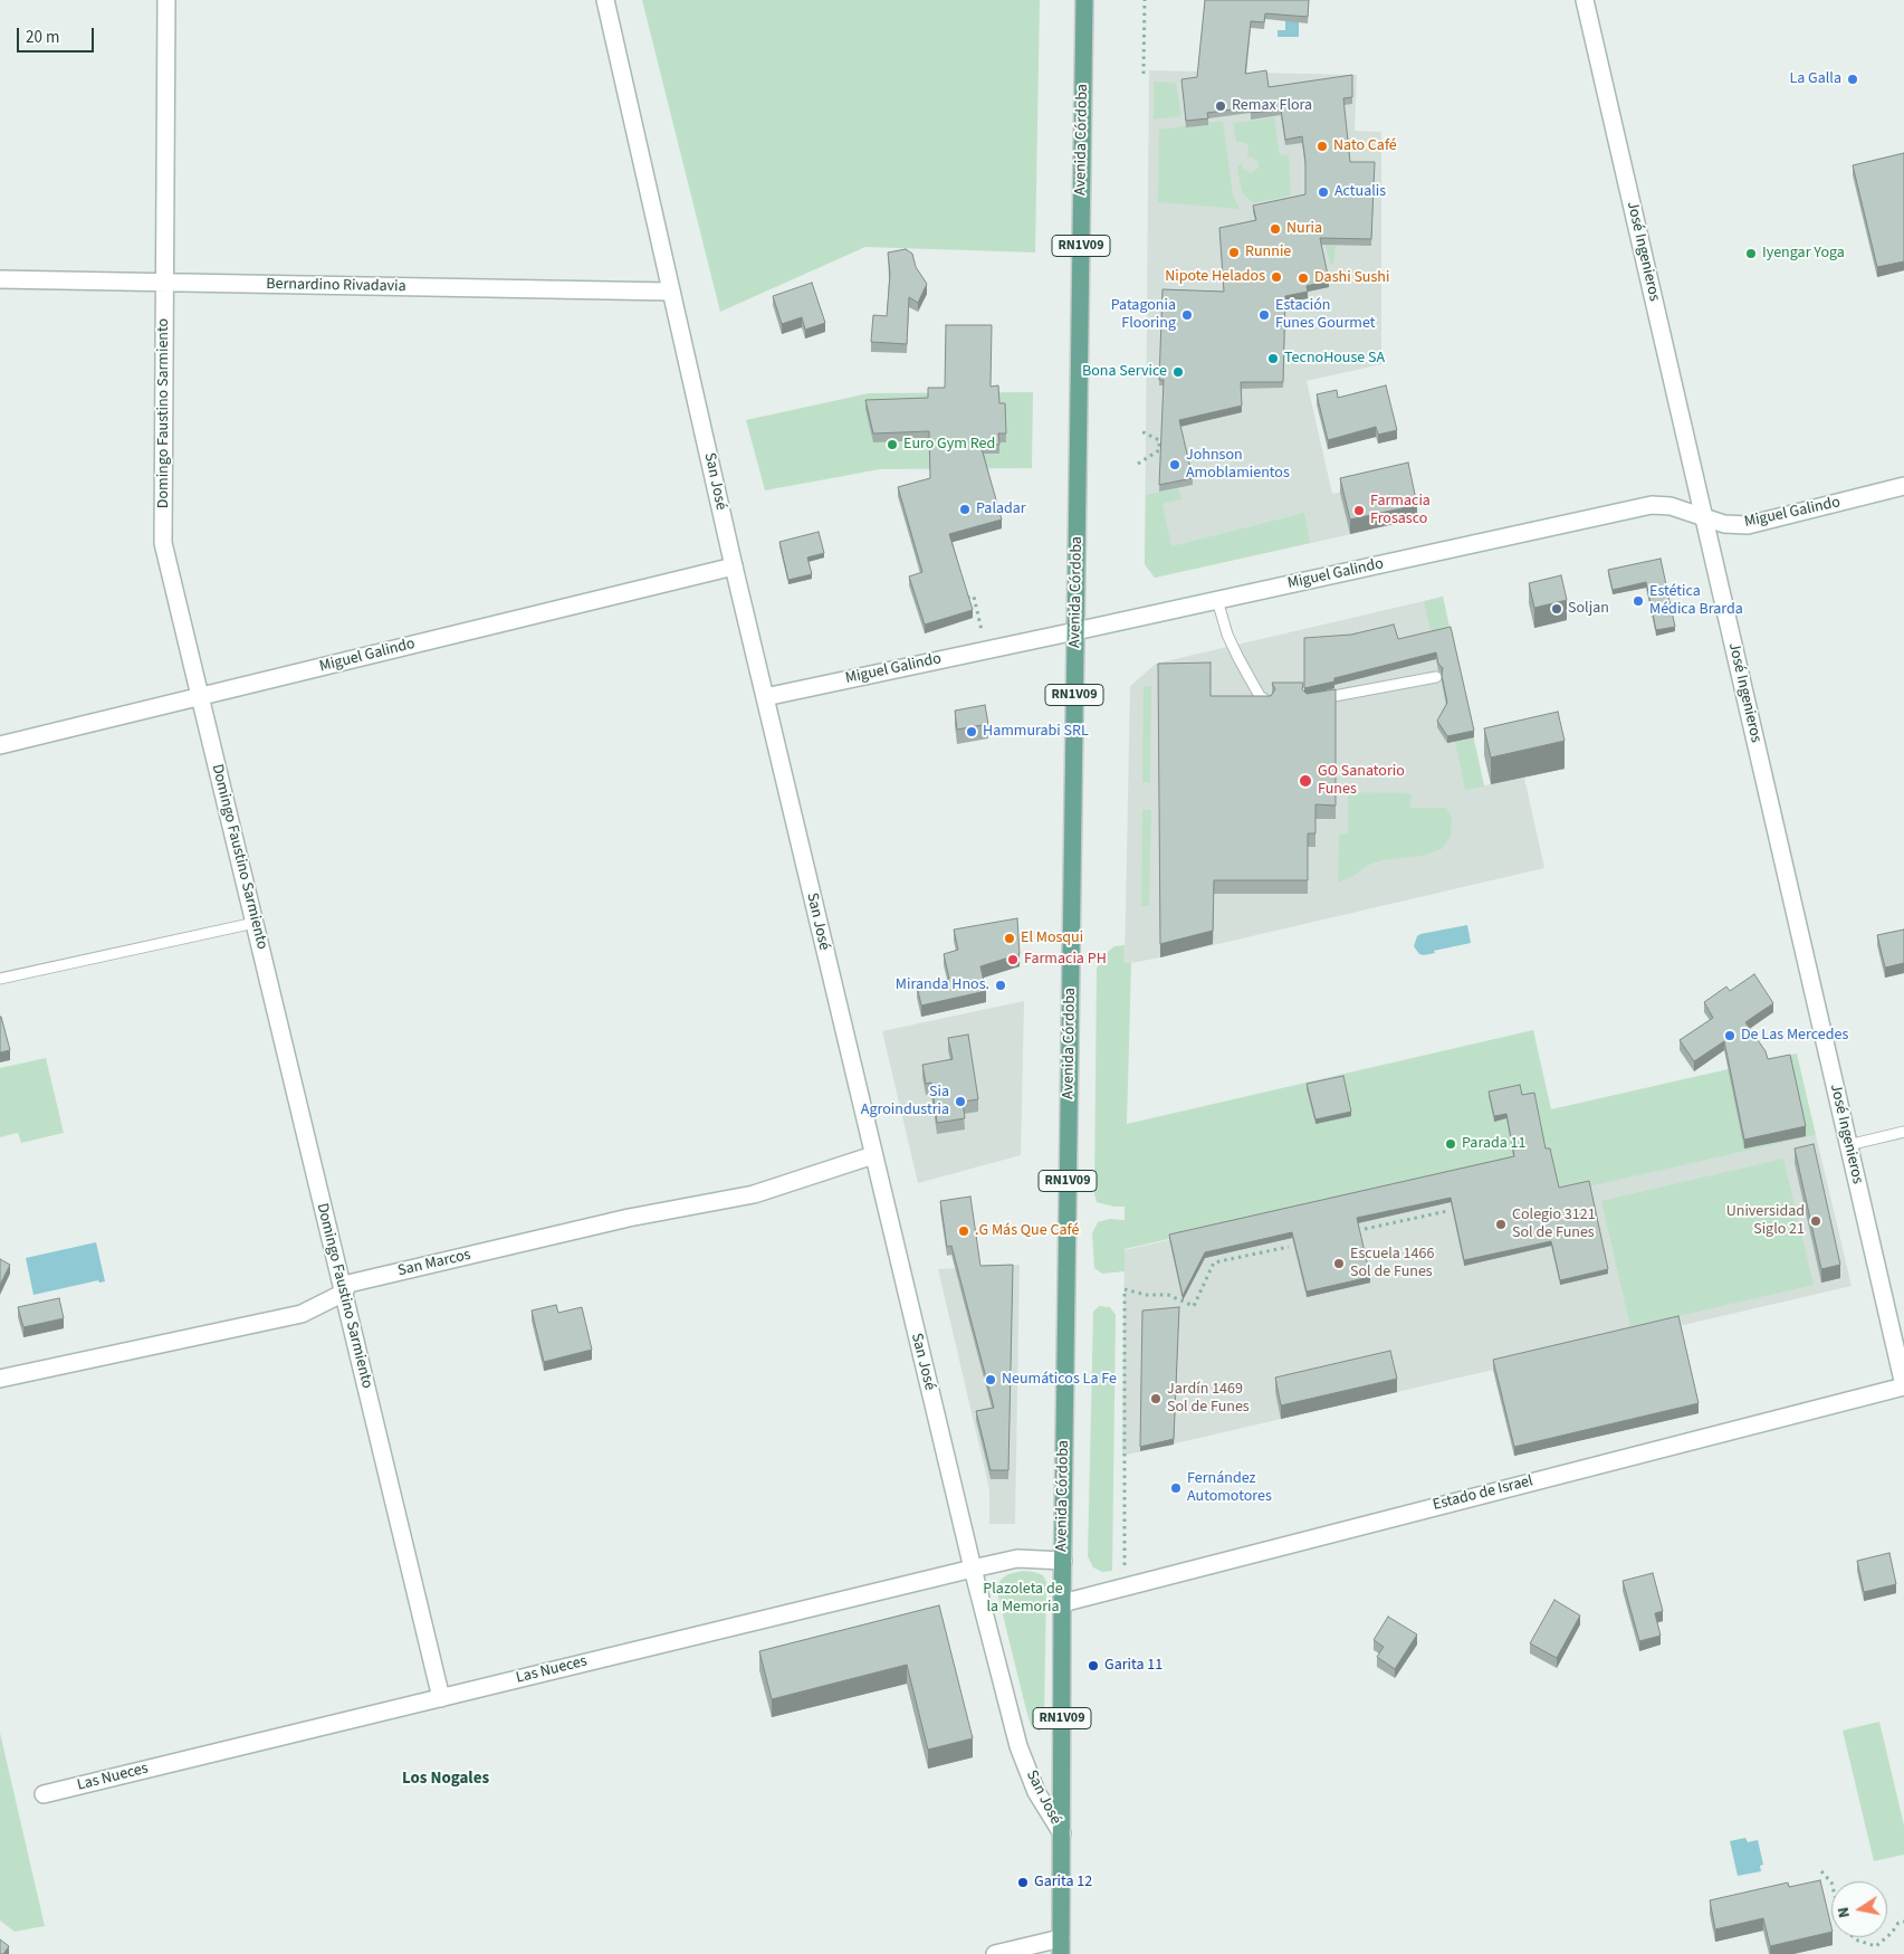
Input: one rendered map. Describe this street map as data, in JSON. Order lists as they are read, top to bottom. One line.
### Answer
{"streets":{"main road":["Avenida Córdoba","RN1V09"],"street":["José Ingenieros","Bernardino Rivadavia","Domingo Faustino Sarmiento","San José","Miguel Galindo","San Marcos","Estado de Israel","Las Nueces"]},"crossings":[["Avenida Córdoba","San José"],["Avenida Córdoba","Miguel Galindo"],["Avenida Córdoba","Estado de Israel"],["Avenida Córdoba","Las Nueces"],["José Ingenieros","Miguel Galindo"],["José Ingenieros","Estado de Israel"],["Bernardino Rivadavia","Domingo Faustino Sarmiento"],["Bernardino Rivadavia","San José"],["Domingo Faustino Sarmiento","Miguel Galindo"],["Domingo Faustino Sarmiento","San Marcos"],["Domingo Faustino Sarmiento","Las Nueces"],["San José","Miguel Galindo"],["San José","San Marcos"],["San José","Las Nueces"]],"districts":["Los Nogales"],"parks":["Plazoleta de la Memoria"],"places":["La Galla","Remax Flora","Nato Café","Actualis","Nuria","Runnie","Iyengar Yoga","Nipote Helados","Dashi Sushi","Patagonia Flooring","Estación Funes Gourmet","TecnoHouse SA","Bona Service","Euro Gym Red","Johnson Amoblamientos","Paladar","Farmacia Frosasco","Estética Médica Brarda","Soljan","Hammurabi SRL","GO Sanatorio Funes","El Mosqui","Farmacia PH","Miranda Hnos.","De Las Mercedes","Sia Agroindustria","Parada 11","Universidad Siglo 21","Colegio 3121 Sol de Funes",".G Más Que Café","Escuela 1466 Sol de Funes","Neumáticos La Fe","Jardín 1469 Sol de Funes","Fernández Automotores","Garita 11","Garita 12"],"scale_bar":"20 m","north":"left"}
